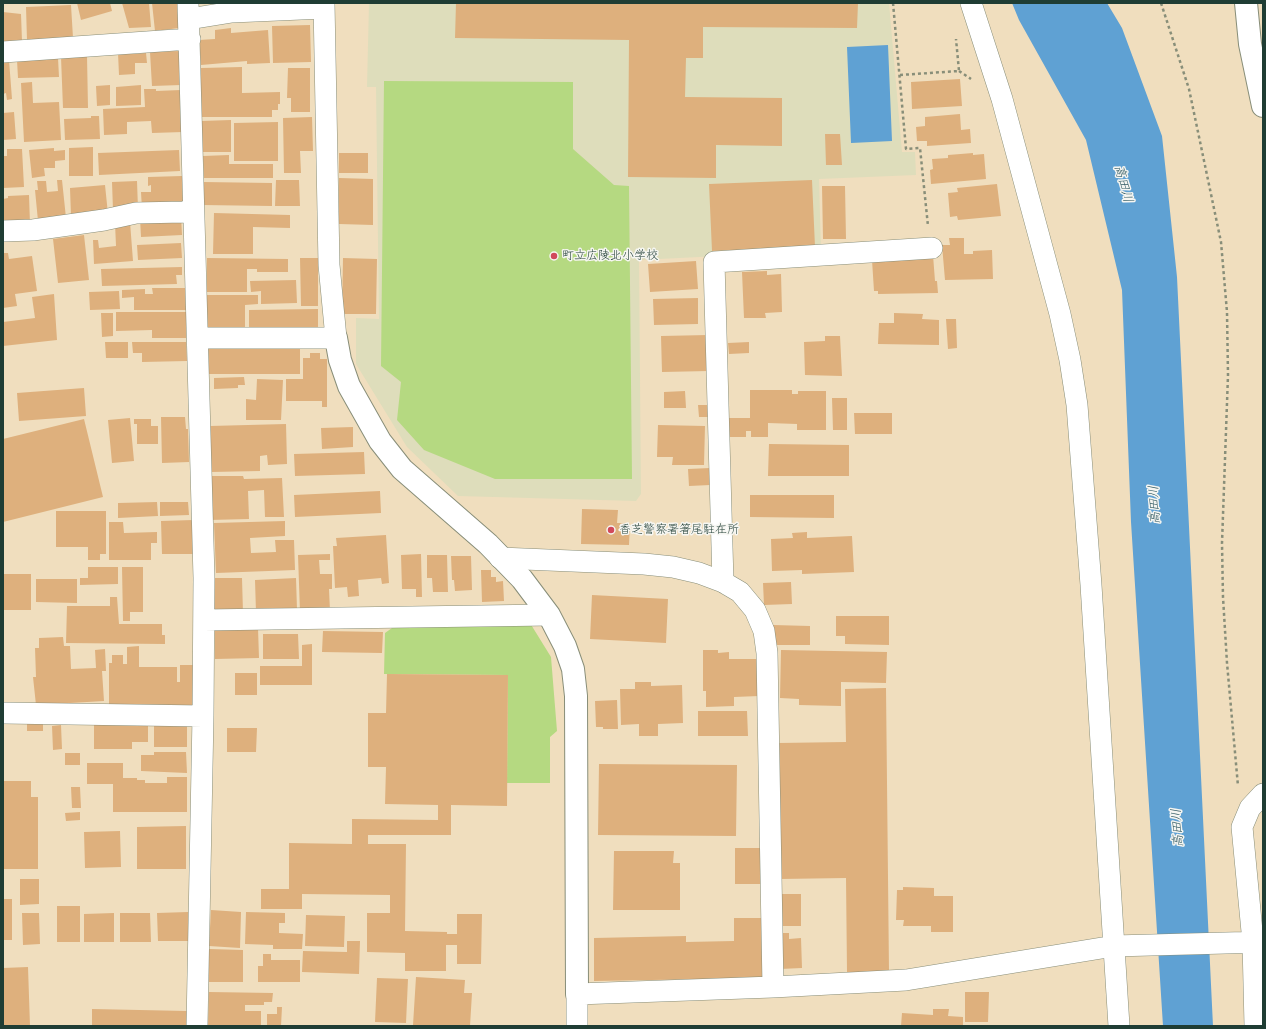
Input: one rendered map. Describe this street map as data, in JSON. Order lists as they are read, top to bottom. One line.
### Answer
{"water":["高田川"],"places":["町立広陵北小学校","香芝警察署箸尾駐在所"]}
